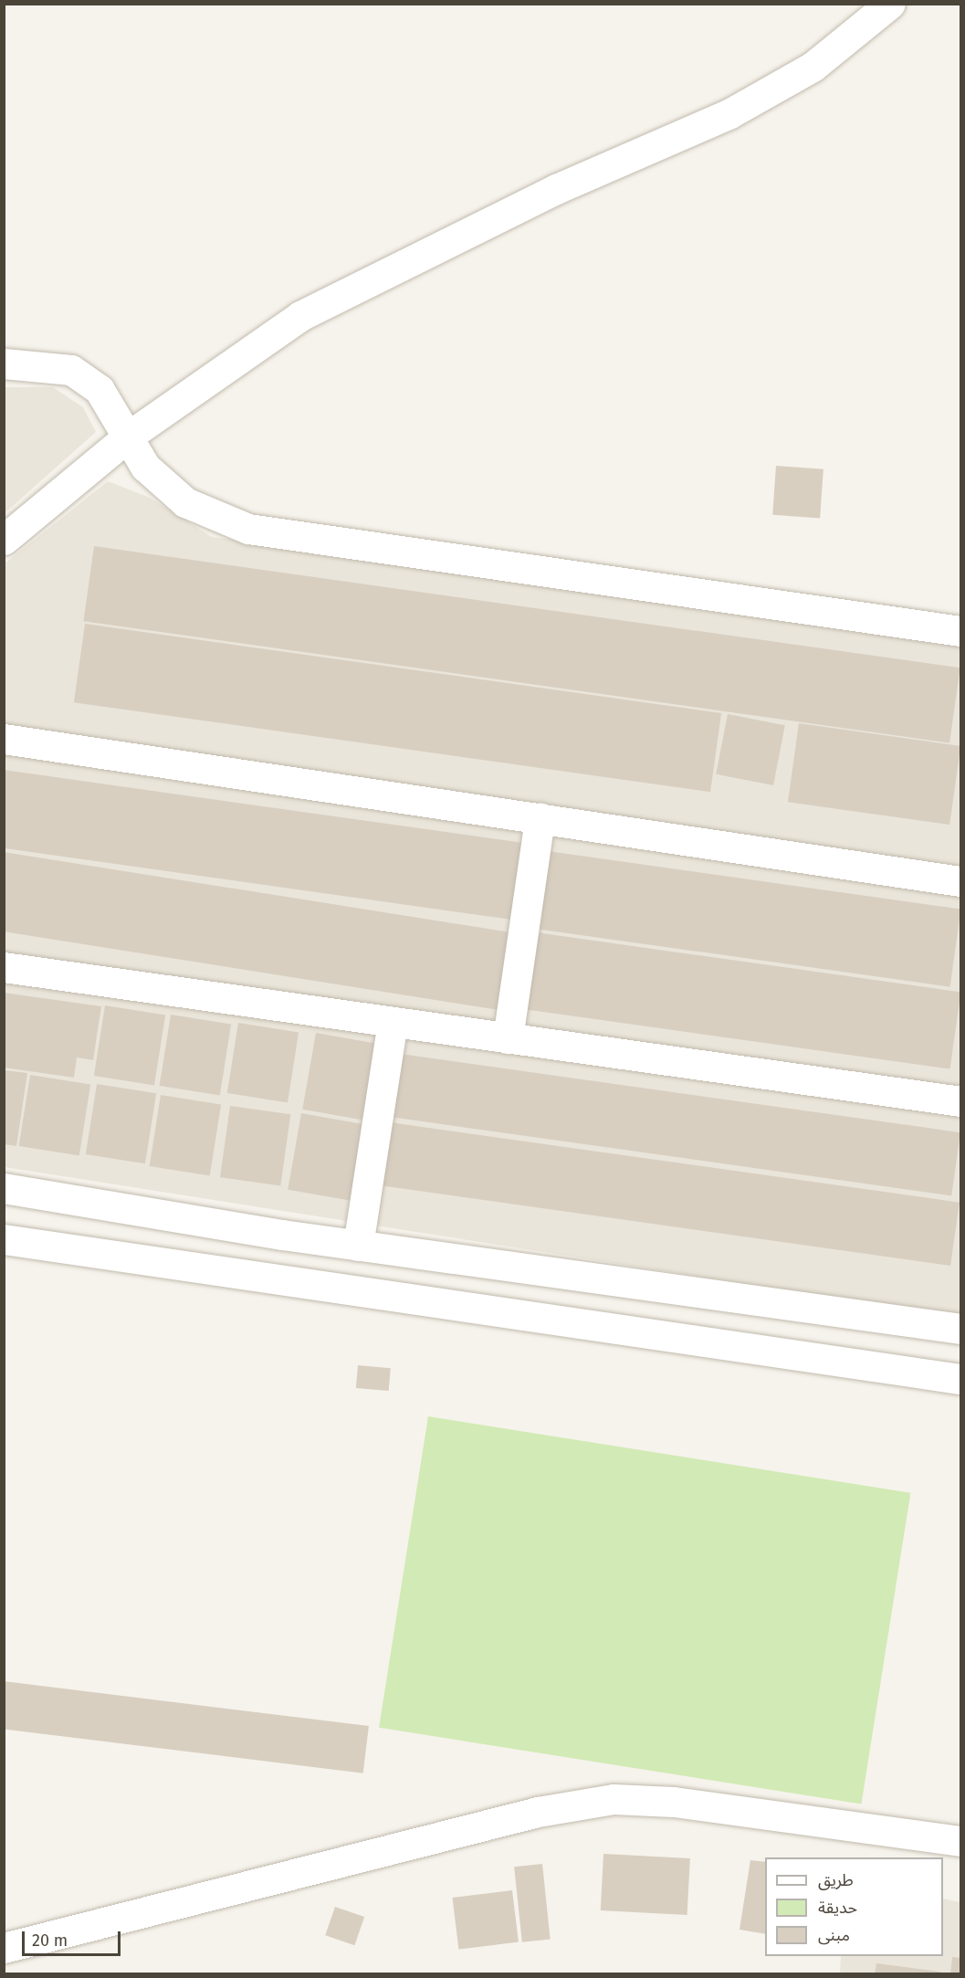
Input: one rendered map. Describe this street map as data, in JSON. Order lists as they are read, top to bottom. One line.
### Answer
{"legend":["طريق","حديقة","مبنى"],"scale_bar":"20 m"}
